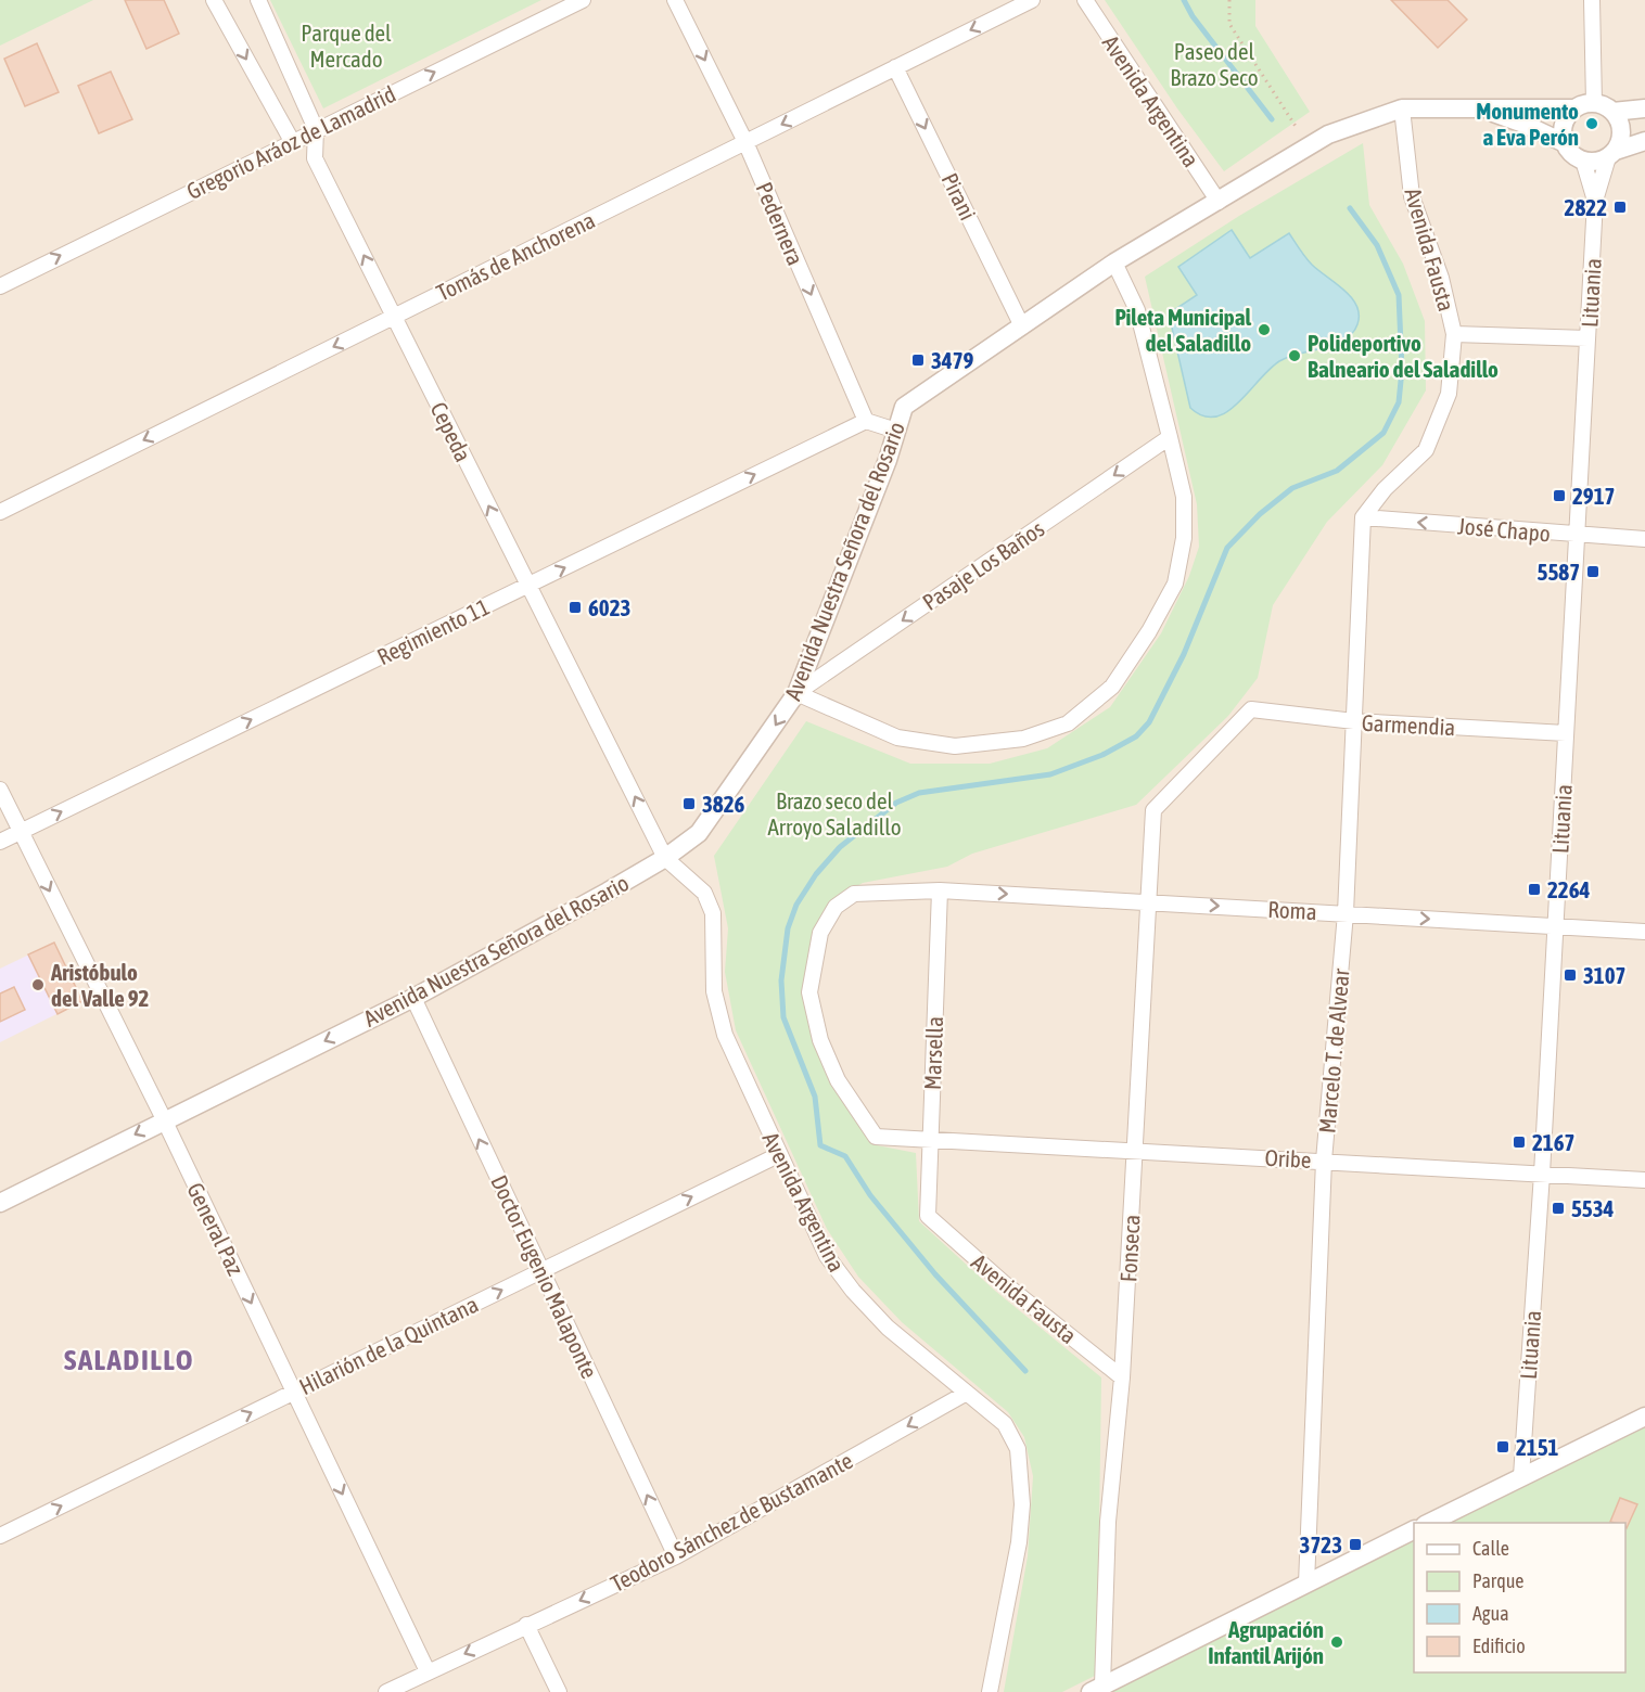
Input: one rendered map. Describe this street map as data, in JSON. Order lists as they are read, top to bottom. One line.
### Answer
{"streets":{"street":["Avenida Argentina","Gregorio Aráoz de Lamadrid","Pirani","Pedernera","Avenida Fausta","Tomás de Anchorena","Lituania","Cepeda","José Chapo","Avenida Nuestra Señora del Rosario","Pasaje Los Baños","Regimiento 11","Garmendia","Roma","Marcelo T. de Alvear","Marsella","Oribe","General Paz","Fonseca","Doctor Eugenio Malaponte","Hilarión de la Quintana","Teodoro Sánchez de Bustamante"]},"crossings":[["Avenida Argentina","Cepeda"],["Avenida Argentina","Avenida Nuestra Señora del Rosario"],["Avenida Argentina","Hilarión de la Quintana"],["Avenida Argentina","Teodoro Sánchez de Bustamante"],["Gregorio Aráoz de Lamadrid","Cepeda"],["Pirani","Tomás de Anchorena"],["Pirani","Avenida Nuestra Señora del Rosario"],["Pedernera","Tomás de Anchorena"],["Pedernera","Regimiento 11"],["Avenida Fausta","José Chapo"],["Avenida Fausta","Avenida Nuestra Señora del Rosario"],["Avenida Fausta","Marcelo T. de Alvear"],["Avenida Fausta","Marsella"],["Avenida Fausta","Fonseca"],["Tomás de Anchorena","Cepeda"],["Lituania","José Chapo"],["Lituania","Avenida Nuestra Señora del Rosario"],["Lituania","Garmendia"],["Lituania","Roma"],["Lituania","Oribe"],["Cepeda","Avenida Nuestra Señora del Rosario"],["Cepeda","Regimiento 11"],["José Chapo","Marcelo T. de Alvear"],["Avenida Nuestra Señora del Rosario","Pasaje Los Baños"],["Avenida Nuestra Señora del Rosario","General Paz"],["Avenida Nuestra Señora del Rosario","Doctor Eugenio Malaponte"],["Regimiento 11","General Paz"],["Garmendia","Marcelo T. de Alvear"],["Garmendia","Fonseca"],["Roma","Marcelo T. de Alvear"],["Roma","Marsella"],["Roma","Fonseca"],["Marcelo T. de Alvear","Oribe"],["Marsella","Oribe"],["Oribe","Fonseca"],["General Paz","Hilarión de la Quintana"],["General Paz","Teodoro Sánchez de Bustamante"],["Doctor Eugenio Malaponte","Hilarión de la Quintana"],["Doctor Eugenio Malaponte","Teodoro Sánchez de Bustamante"]],"one_way":["Gregorio Aráoz de Lamadrid","Pirani","Pedernera","Tomás de Anchorena","Cepeda","José Chapo","Pasaje Los Baños","Regimiento 11","Roma","General Paz","Doctor Eugenio Malaponte","Hilarión de la Quintana","Teodoro Sánchez de Bustamante"],"districts":["SALADILLO"],"parks":["Parque del Mercado","Paseo del Brazo Seco","Brazo seco del Arroyo Saladillo"],"places":{"other":["Monumento a Eva Perón","Pileta Municipal del Saladillo","Polideportivo Balneario del Saladillo","Aristóbulo del Valle 92","Agrupación Infantil Arijón"],"transit":["2822","3479","2917","5587","6023","3826","2264","3107","2167","5534","2151","3723"]},"legend":["Calle","Parque","Agua","Edificio"]}
